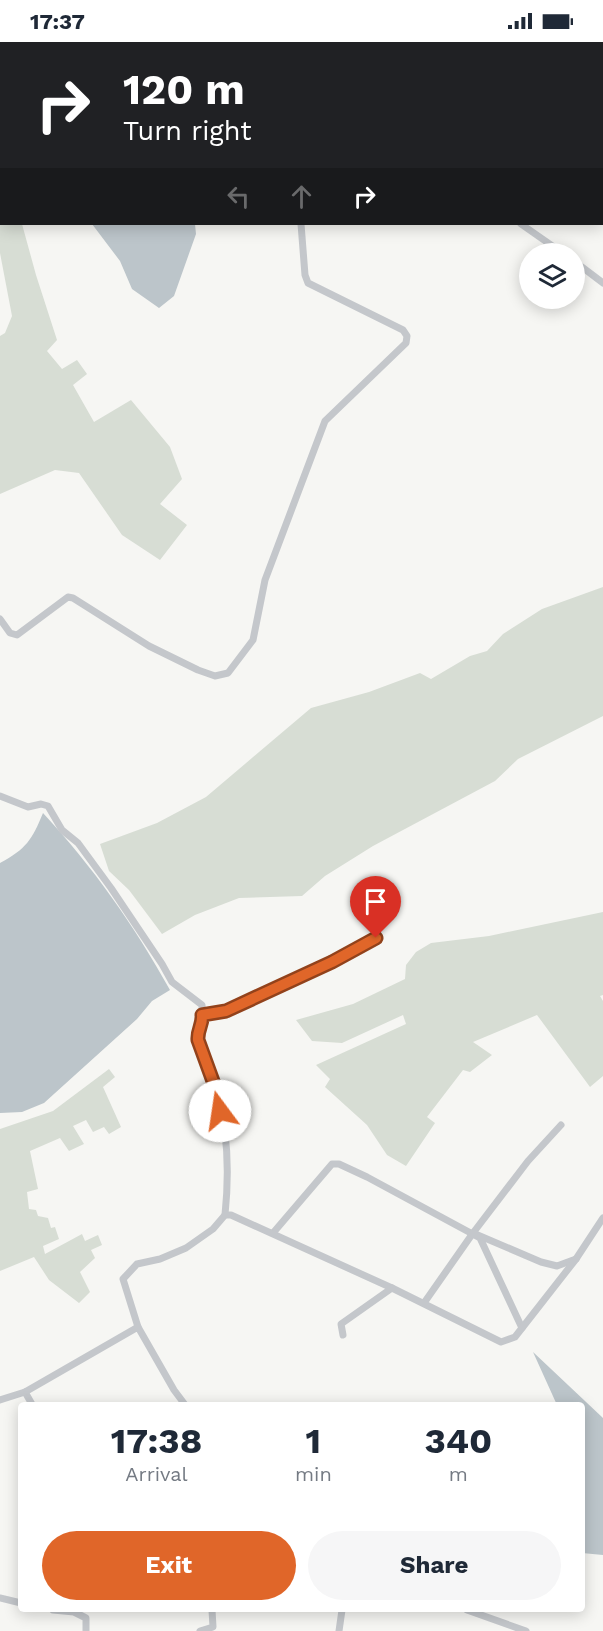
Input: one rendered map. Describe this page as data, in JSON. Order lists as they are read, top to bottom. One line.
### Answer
{"page":{"status":"17:37","turn":["120 m","Turn right"],"eta":["17:38","Arrival","1","min","340","m"],"buttons":["Exit","Share"]}}
